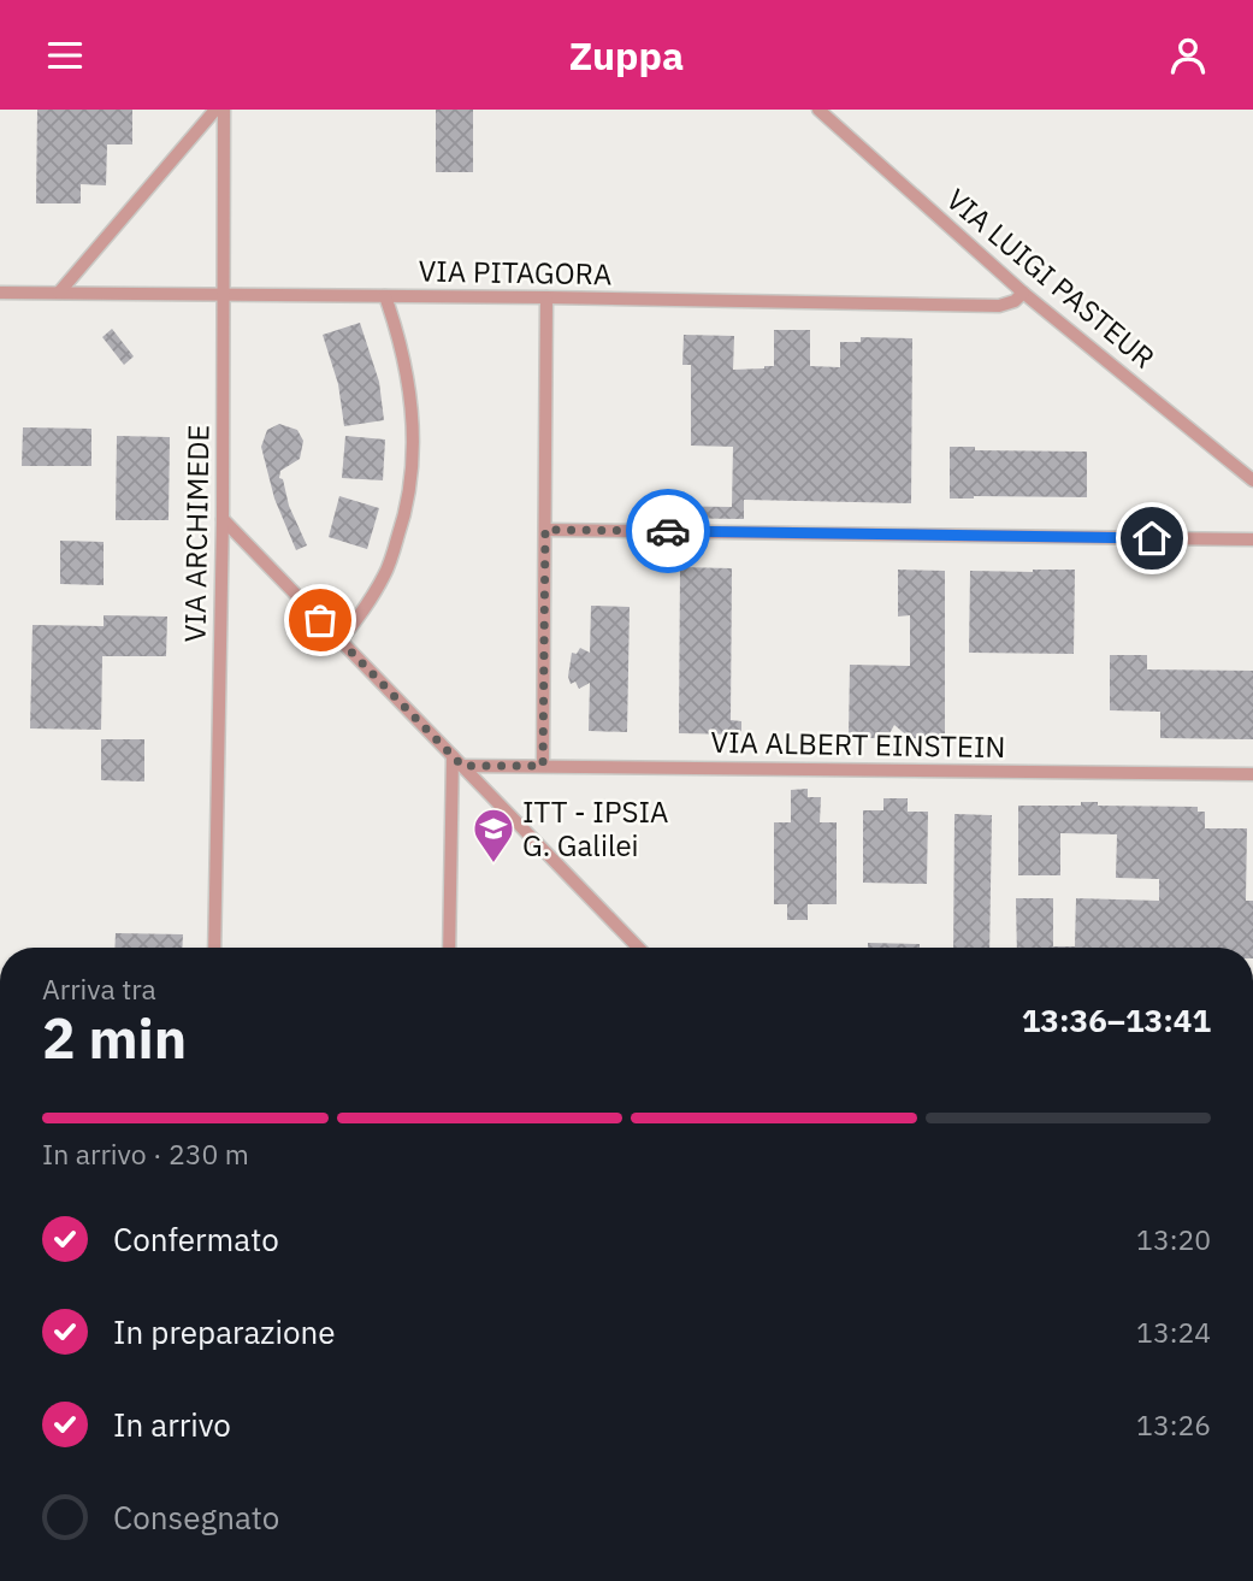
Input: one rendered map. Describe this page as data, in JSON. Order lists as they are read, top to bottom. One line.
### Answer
{"streets":{"street":["VIA PITAGORA","VIA LUIGI PASTEUR","VIA ARCHIMEDE","VIA ALBERT EINSTEIN"]},"crossings":[["VIA PITAGORA","VIA LUIGI PASTEUR"],["VIA PITAGORA","VIA ARCHIMEDE"]],"places":{"school or university":["ITT - IPSIA G. Galilei"]},"page":{"header":"Zuppa","heading":["2 min","Arriva tra","13:36–13:41"],"bar":"In arrivo · 230 m","list":[["Confermato","13:20"],["In preparazione","13:24"],["In arrivo","13:26"],"Consegnato"]}}
